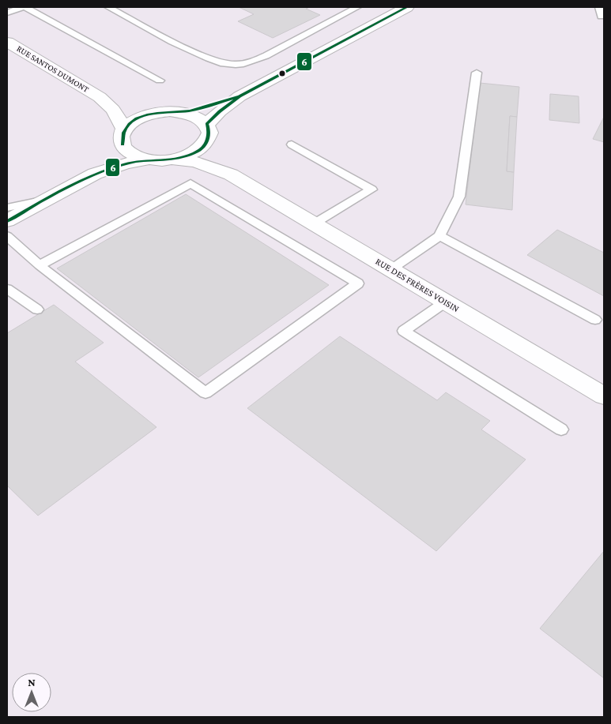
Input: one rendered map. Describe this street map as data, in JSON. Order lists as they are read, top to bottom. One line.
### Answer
{"streets":{"street":["RUE SANTOS DUMONT","RUE DES FRÈRES VOISIN"]},"crossings":[["RUE SANTOS DUMONT","RUE DES FRÈRES VOISIN"]],"lines":["transit line 6"],"north":"top"}
